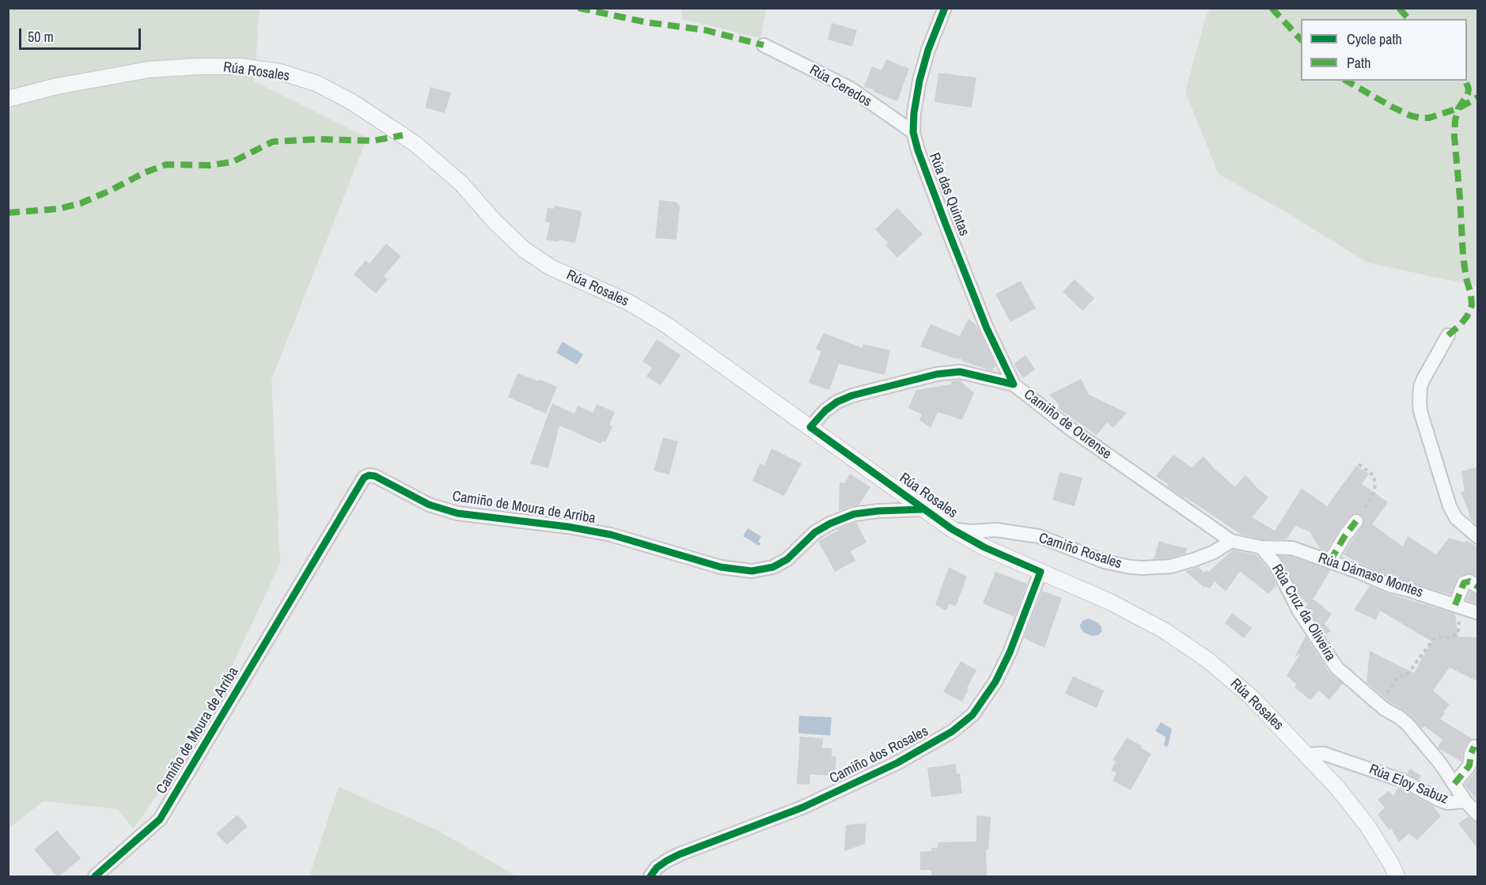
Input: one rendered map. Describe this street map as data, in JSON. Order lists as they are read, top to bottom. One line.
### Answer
{"streets":{"street":["Rúa Rosales","Rúa Ceredos","Rúa das Quintas","Camiño de Ourense","Camiño de Moura de Arriba","Camiño Rosales","Rúa Dámaso Montes","Rúa Cruz da Oliveira","Camiño dos Rosales","Rúa Eloy Sabuz"]},"crossings":[["Rúa Rosales","Camiño de Ourense"],["Rúa Rosales","Camiño de Moura de Arriba"],["Rúa Rosales","Camiño Rosales"],["Rúa Rosales","Camiño dos Rosales"],["Rúa Rosales","Rúa Eloy Sabuz"],["Rúa Ceredos","Rúa das Quintas"],["Rúa das Quintas","Camiño de Ourense"],["Camiño de Ourense","Camiño Rosales"],["Rúa Dámaso Montes","Rúa Cruz da Oliveira"],["Rúa Cruz da Oliveira","Rúa Eloy Sabuz"]],"legend":["Cycle path","Path"],"scale_bar":"50 m"}
